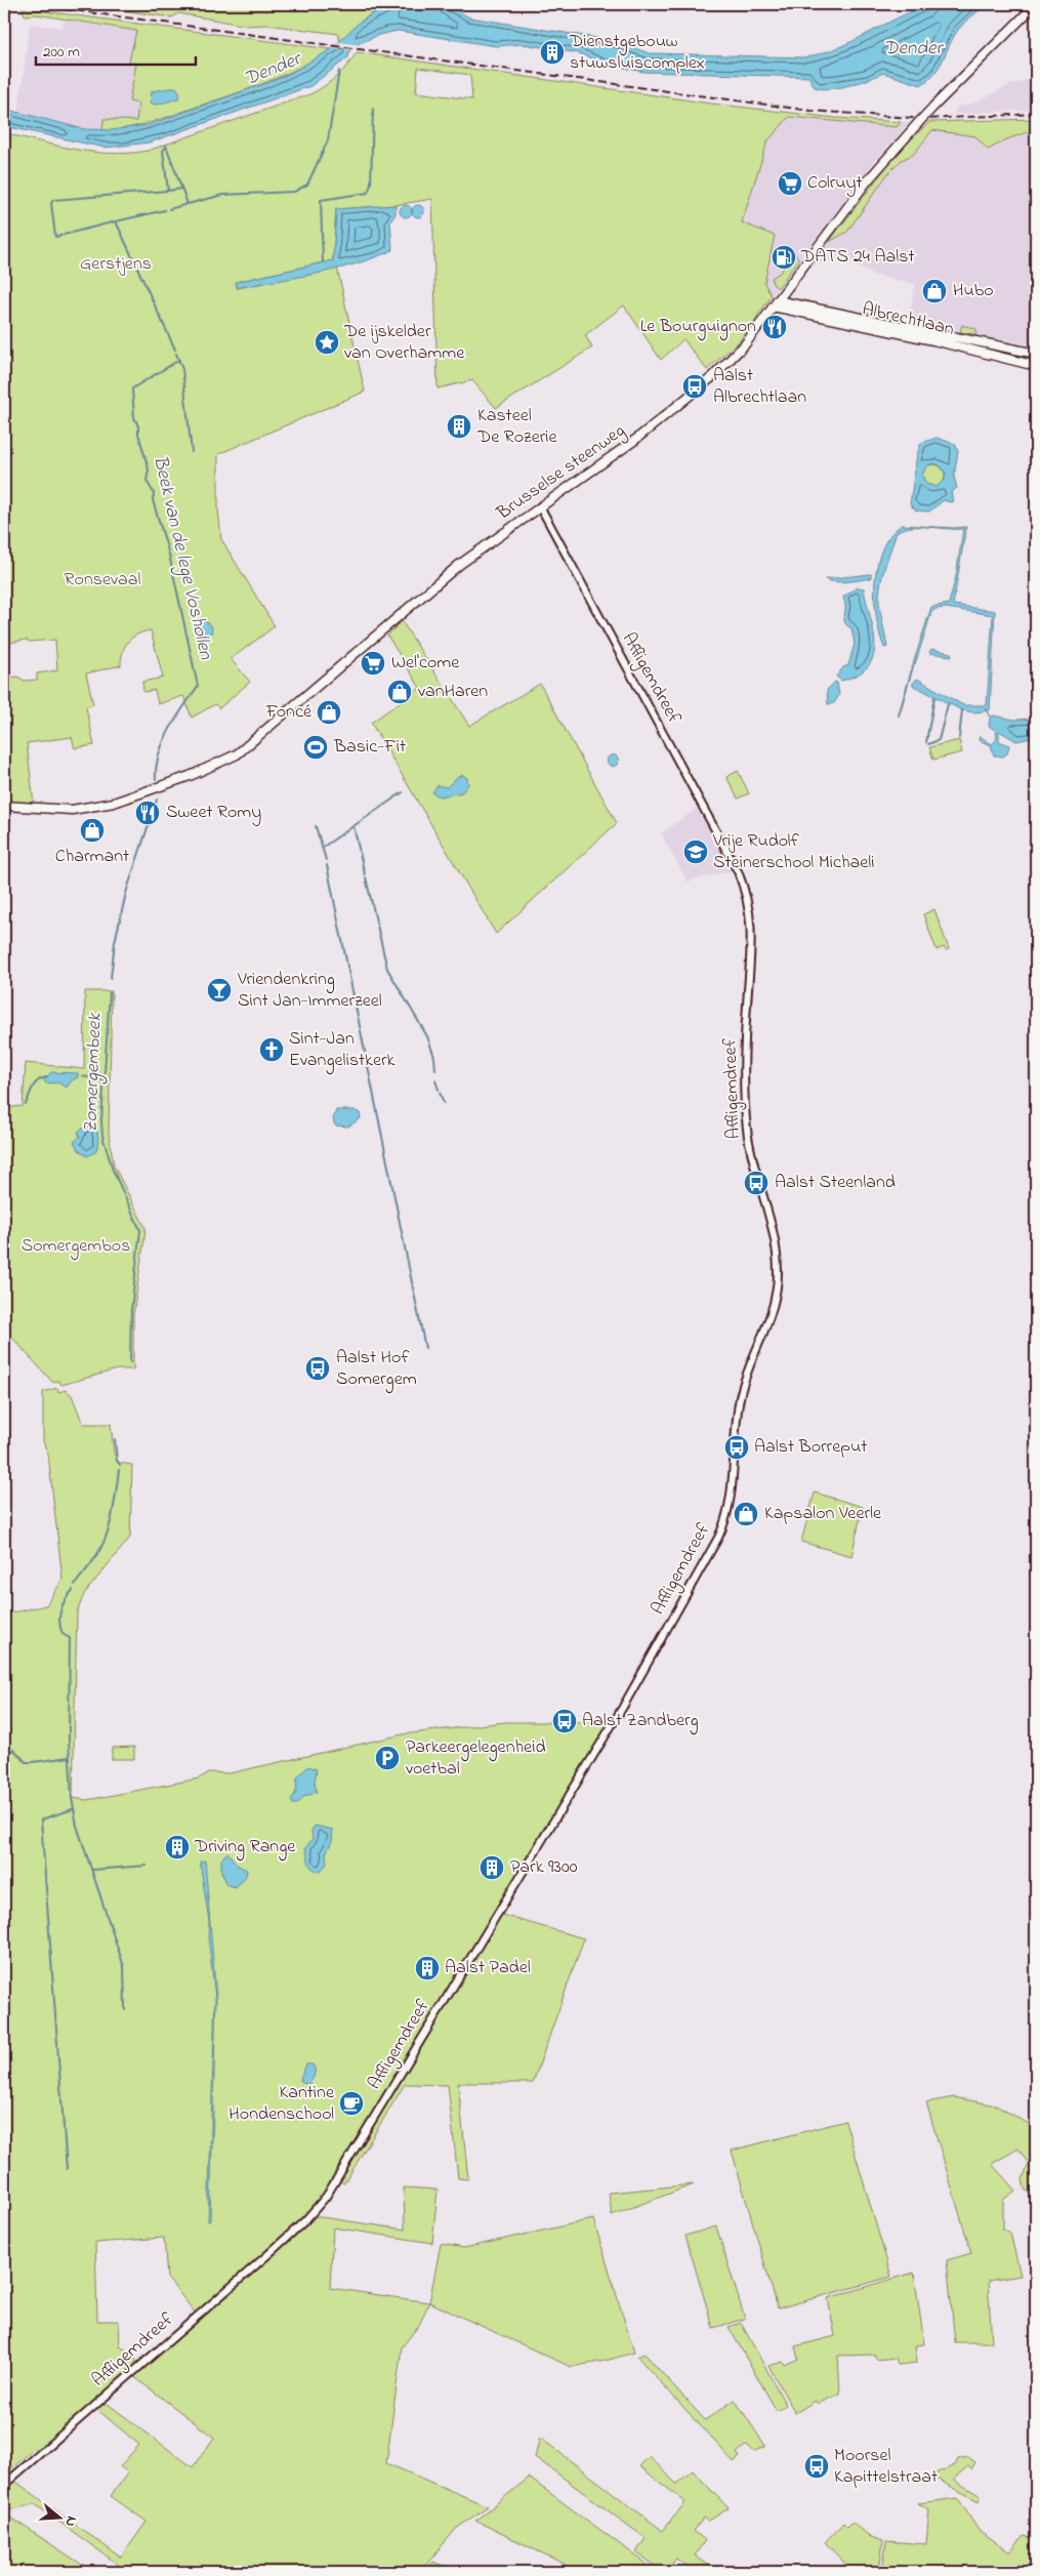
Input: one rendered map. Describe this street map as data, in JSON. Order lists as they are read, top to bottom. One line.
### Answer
{"streets":{"main road":["Albrechtlaan","Brusselse steenweg"],"street":["Affligemdreef"]},"crossings":[["Albrechtlaan","Brusselse steenweg"],["Brusselse steenweg","Affligemdreef"]],"water":["Dender","Beek van de lege Voshollen","Zomergembeek"],"parks":["Gerstjens","Ronsevaal","Somergembos"],"places":{"building":["Dienstgebouw stuwsluiscomplex","Kasteel De Rozerie","Driving Range","Park 9300","Aalst Padel"],"supermarket":["Colruyt","Wel'come"],"fuel station":["DATS 24 Aalst"],"shop":["Hubo","vanHaren","Foncé","Charmant","Kapsalon Veerle"],"restaurant":["Le Bourguignon","Sweet Romy"],"place":["De ijskelder van Overhamme"],"bus stop":["Aalst Albrechtlaan","Aalst Steenland","Aalst Hof Somergem","Aalst Borreput","Aalst Zandberg","Moorsel Kapittelstraat"],"sports":["Basic-Fit"],"school or university":["Vrije Rudolf Steinerschool Michaeli"],"bar":["Vriendenkring Sint Jan-Immerzeel"],"church":["Sint-Jan Evangelistkerk"],"parking":["Parkeergelegenheid voetbal"],"cafe":["Kantine Hondenschool"]},"scale_bar":"200 m","north":"right"}
